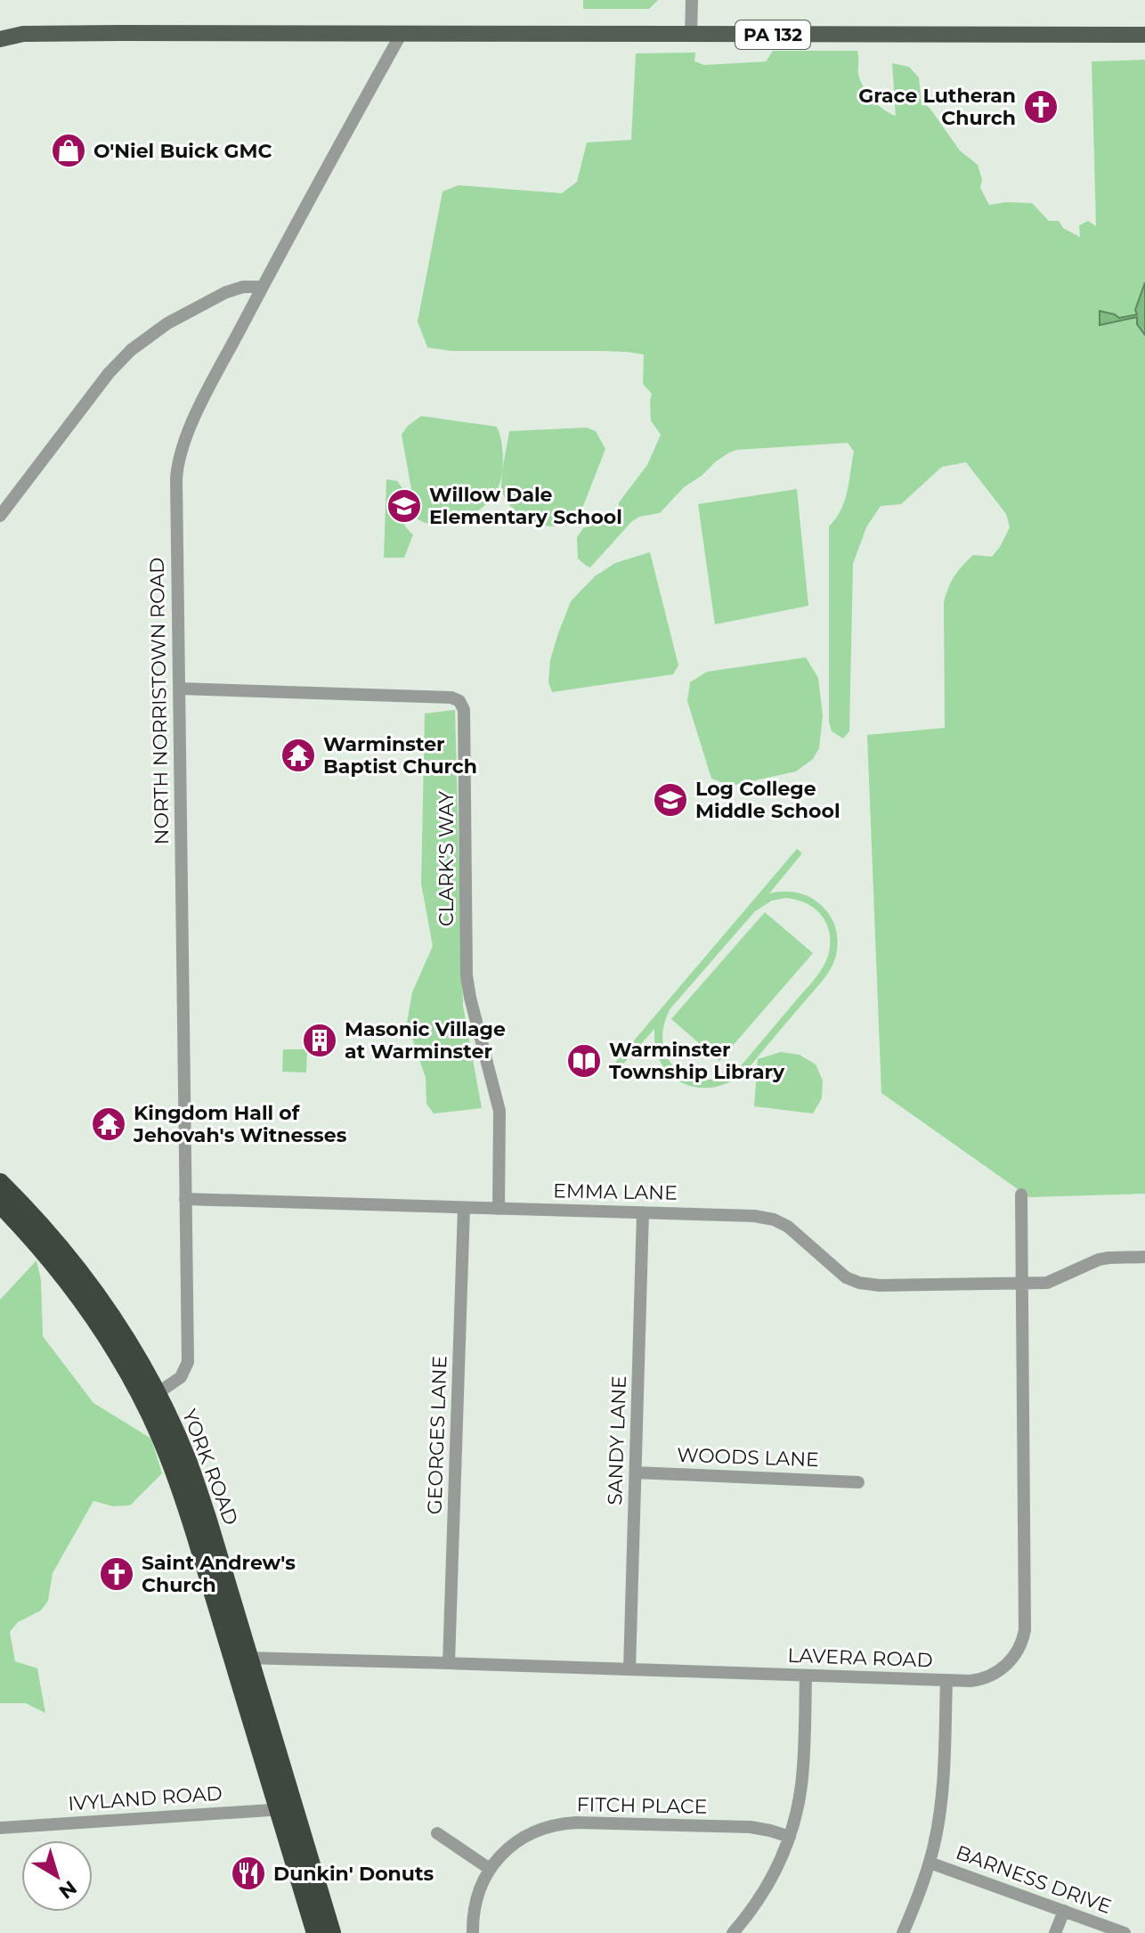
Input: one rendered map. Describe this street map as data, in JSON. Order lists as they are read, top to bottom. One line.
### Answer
{"streets":{"highway":["YORK ROAD"],"main road":["PA 132"],"street":["NORTH NORRISTOWN ROAD","CLARK'S WAY","EMMA LANE","GEORGES LANE","SANDY LANE","WOODS LANE","LAVERA ROAD","IVYLAND ROAD","FITCH PLACE","BARNESS DRIVE"]},"crossings":[["PA 132","NORTH NORRISTOWN ROAD"],["NORTH NORRISTOWN ROAD","CLARK'S WAY"],["NORTH NORRISTOWN ROAD","EMMA LANE"],["NORTH NORRISTOWN ROAD","YORK ROAD"],["CLARK'S WAY","EMMA LANE"],["EMMA LANE","GEORGES LANE"],["EMMA LANE","SANDY LANE"],["EMMA LANE","LAVERA ROAD"],["GEORGES LANE","LAVERA ROAD"],["SANDY LANE","WOODS LANE"],["SANDY LANE","LAVERA ROAD"],["YORK ROAD","LAVERA ROAD"],["YORK ROAD","IVYLAND ROAD"]],"places":{"church":["Grace Lutheran Church","Saint Andrew's Church"],"shop":["O'Niel Buick GMC"],"school or university":["Willow Dale Elementary School","Log College Middle School"],"temple":["Warminster Baptist Church","Kingdom Hall of Jehovah's Witnesses"],"building":["Masonic Village at Warminster"],"library":["Warminster Township Library"],"restaurant":["Dunkin' Donuts"]},"north":"bottom right"}
